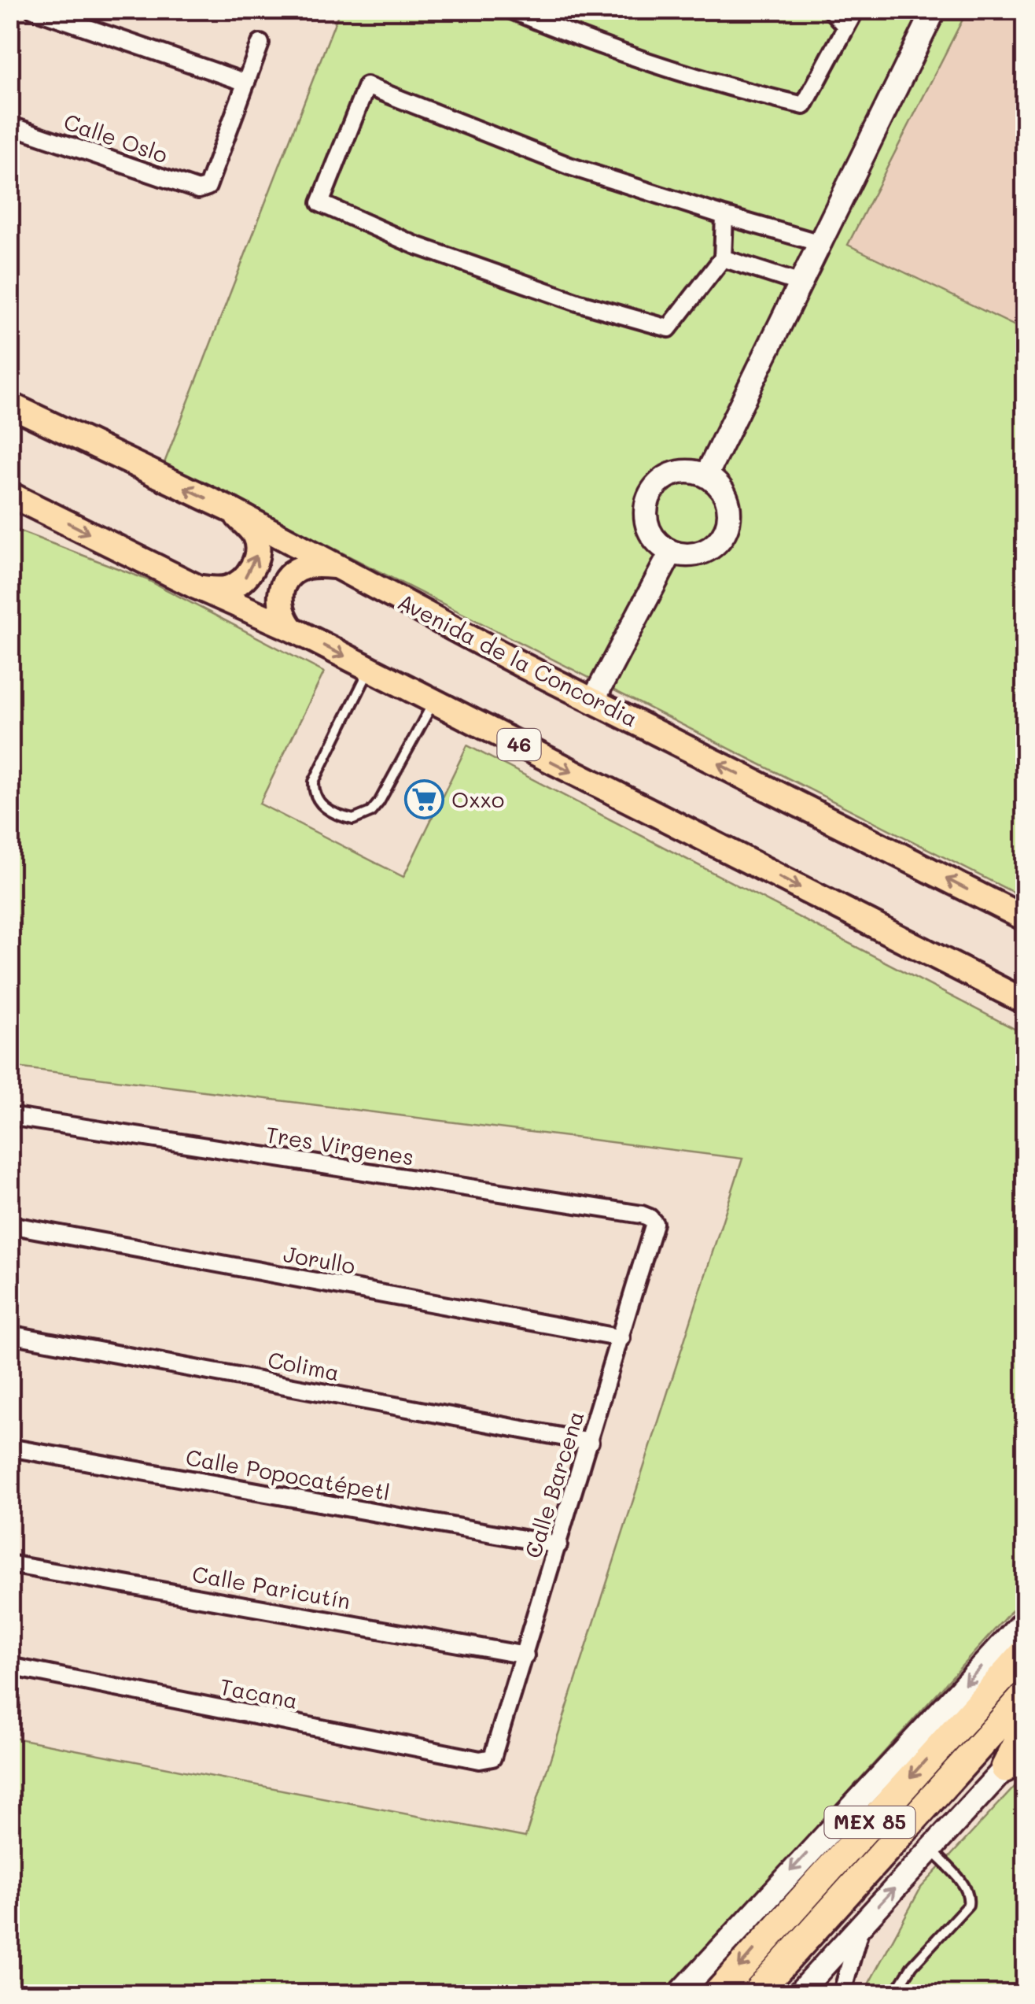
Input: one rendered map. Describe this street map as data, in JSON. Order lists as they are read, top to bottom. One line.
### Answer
{"streets":{"highway":["MEX 85"],"main road":["Avenida de la Concordia","46"],"street":["Calle Oslo","Tres Virgenes","Jorullo","Colima","Calle Popocatépetl","Calle Barcena","Calle Paricutín","Tacana"]},"crossings":[["Tres Virgenes","Calle Barcena"],["Jorullo","Calle Barcena"],["Colima","Calle Barcena"],["Calle Popocatépetl","Calle Barcena"],["Calle Barcena","Calle Paricutín"],["Calle Barcena","Tacana"]],"places":{"supermarket":["Oxxo"]}}
